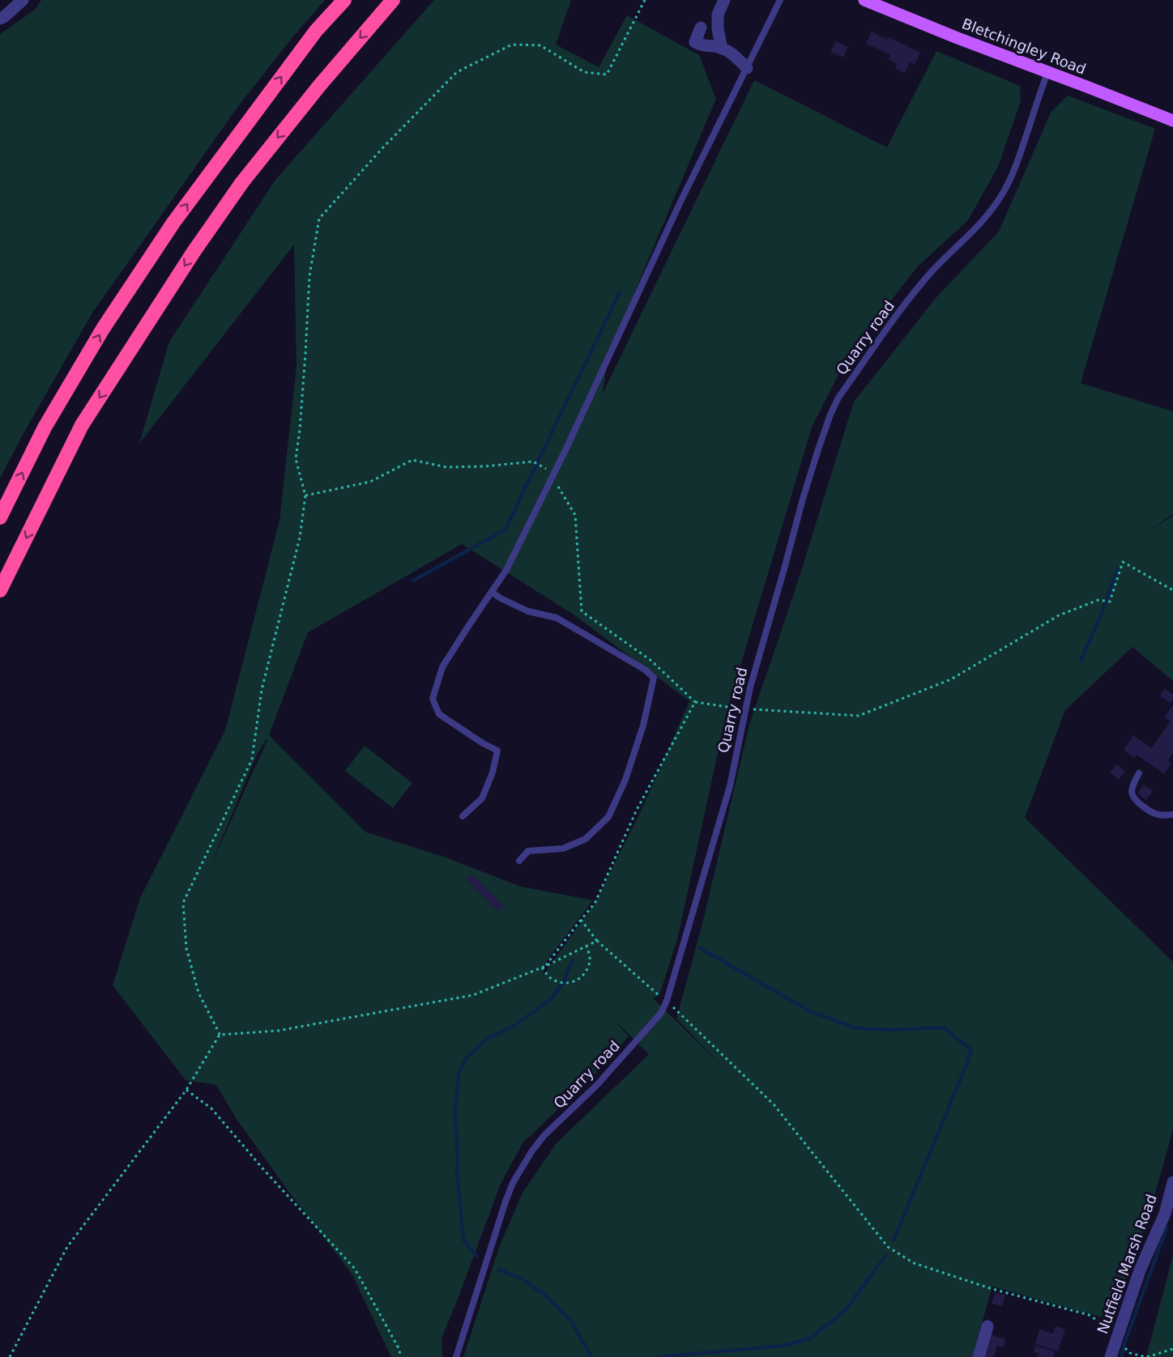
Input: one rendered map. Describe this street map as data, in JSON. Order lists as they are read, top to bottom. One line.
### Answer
{"streets":{"main road":["Bletchingley Road"],"street":["Nutfield Marsh Road"],"lane":["Quarry road"]},"crossings":[["Bletchingley Road","Quarry road"]]}
